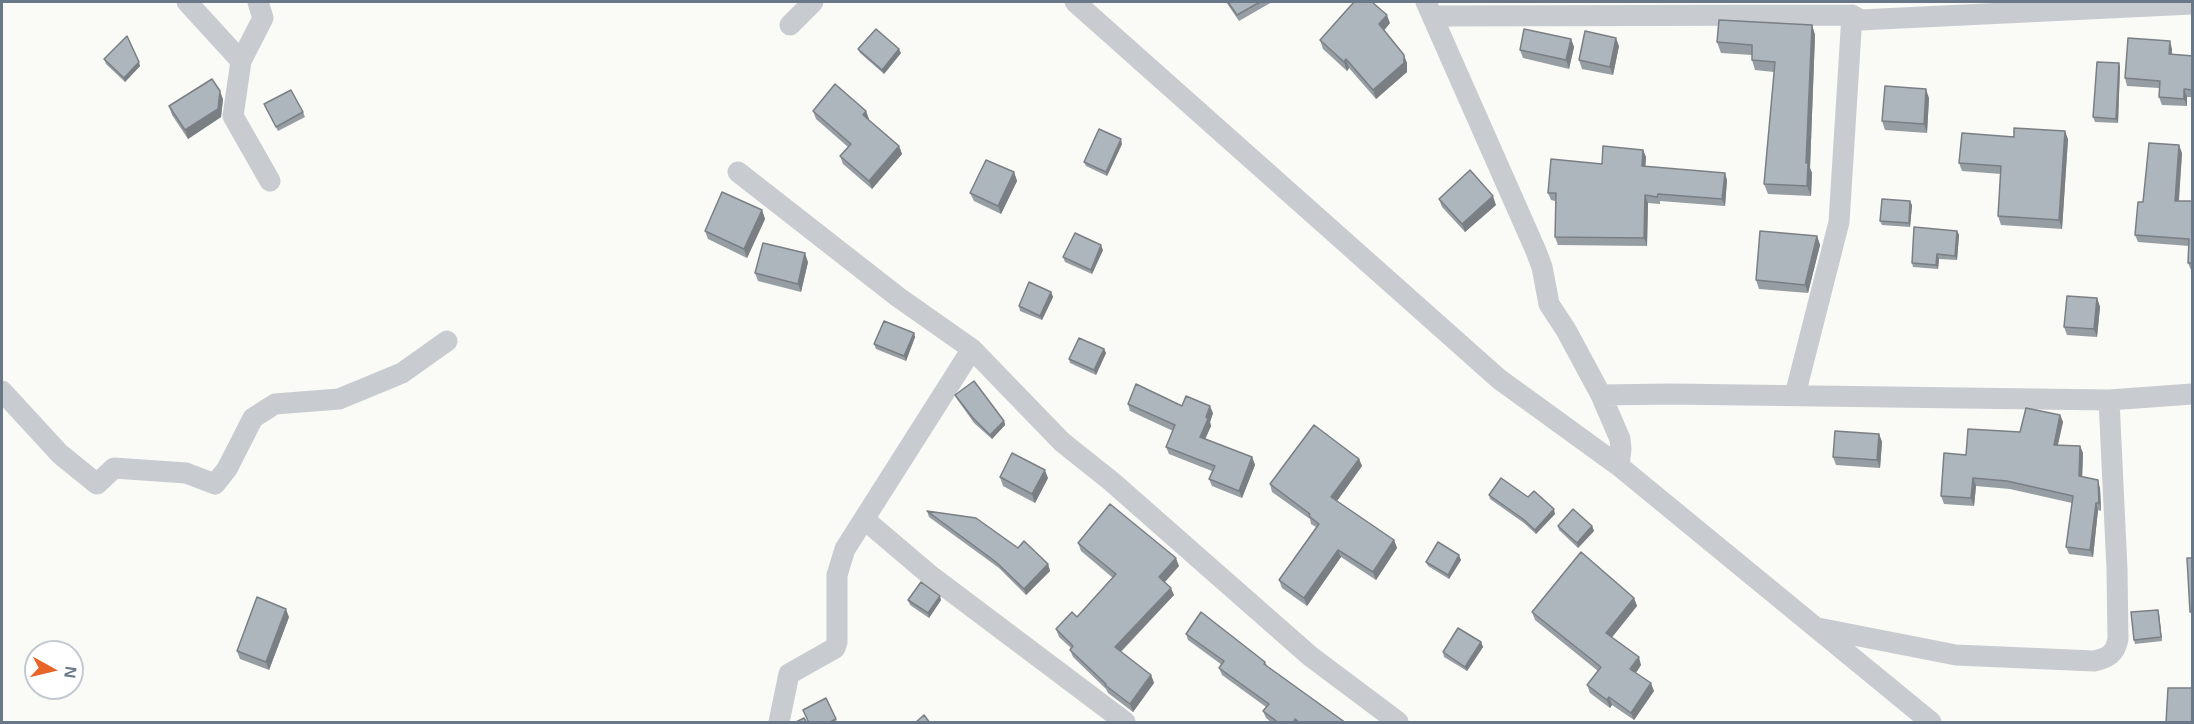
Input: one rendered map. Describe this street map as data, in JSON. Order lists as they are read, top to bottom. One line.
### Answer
{"north":"right"}
